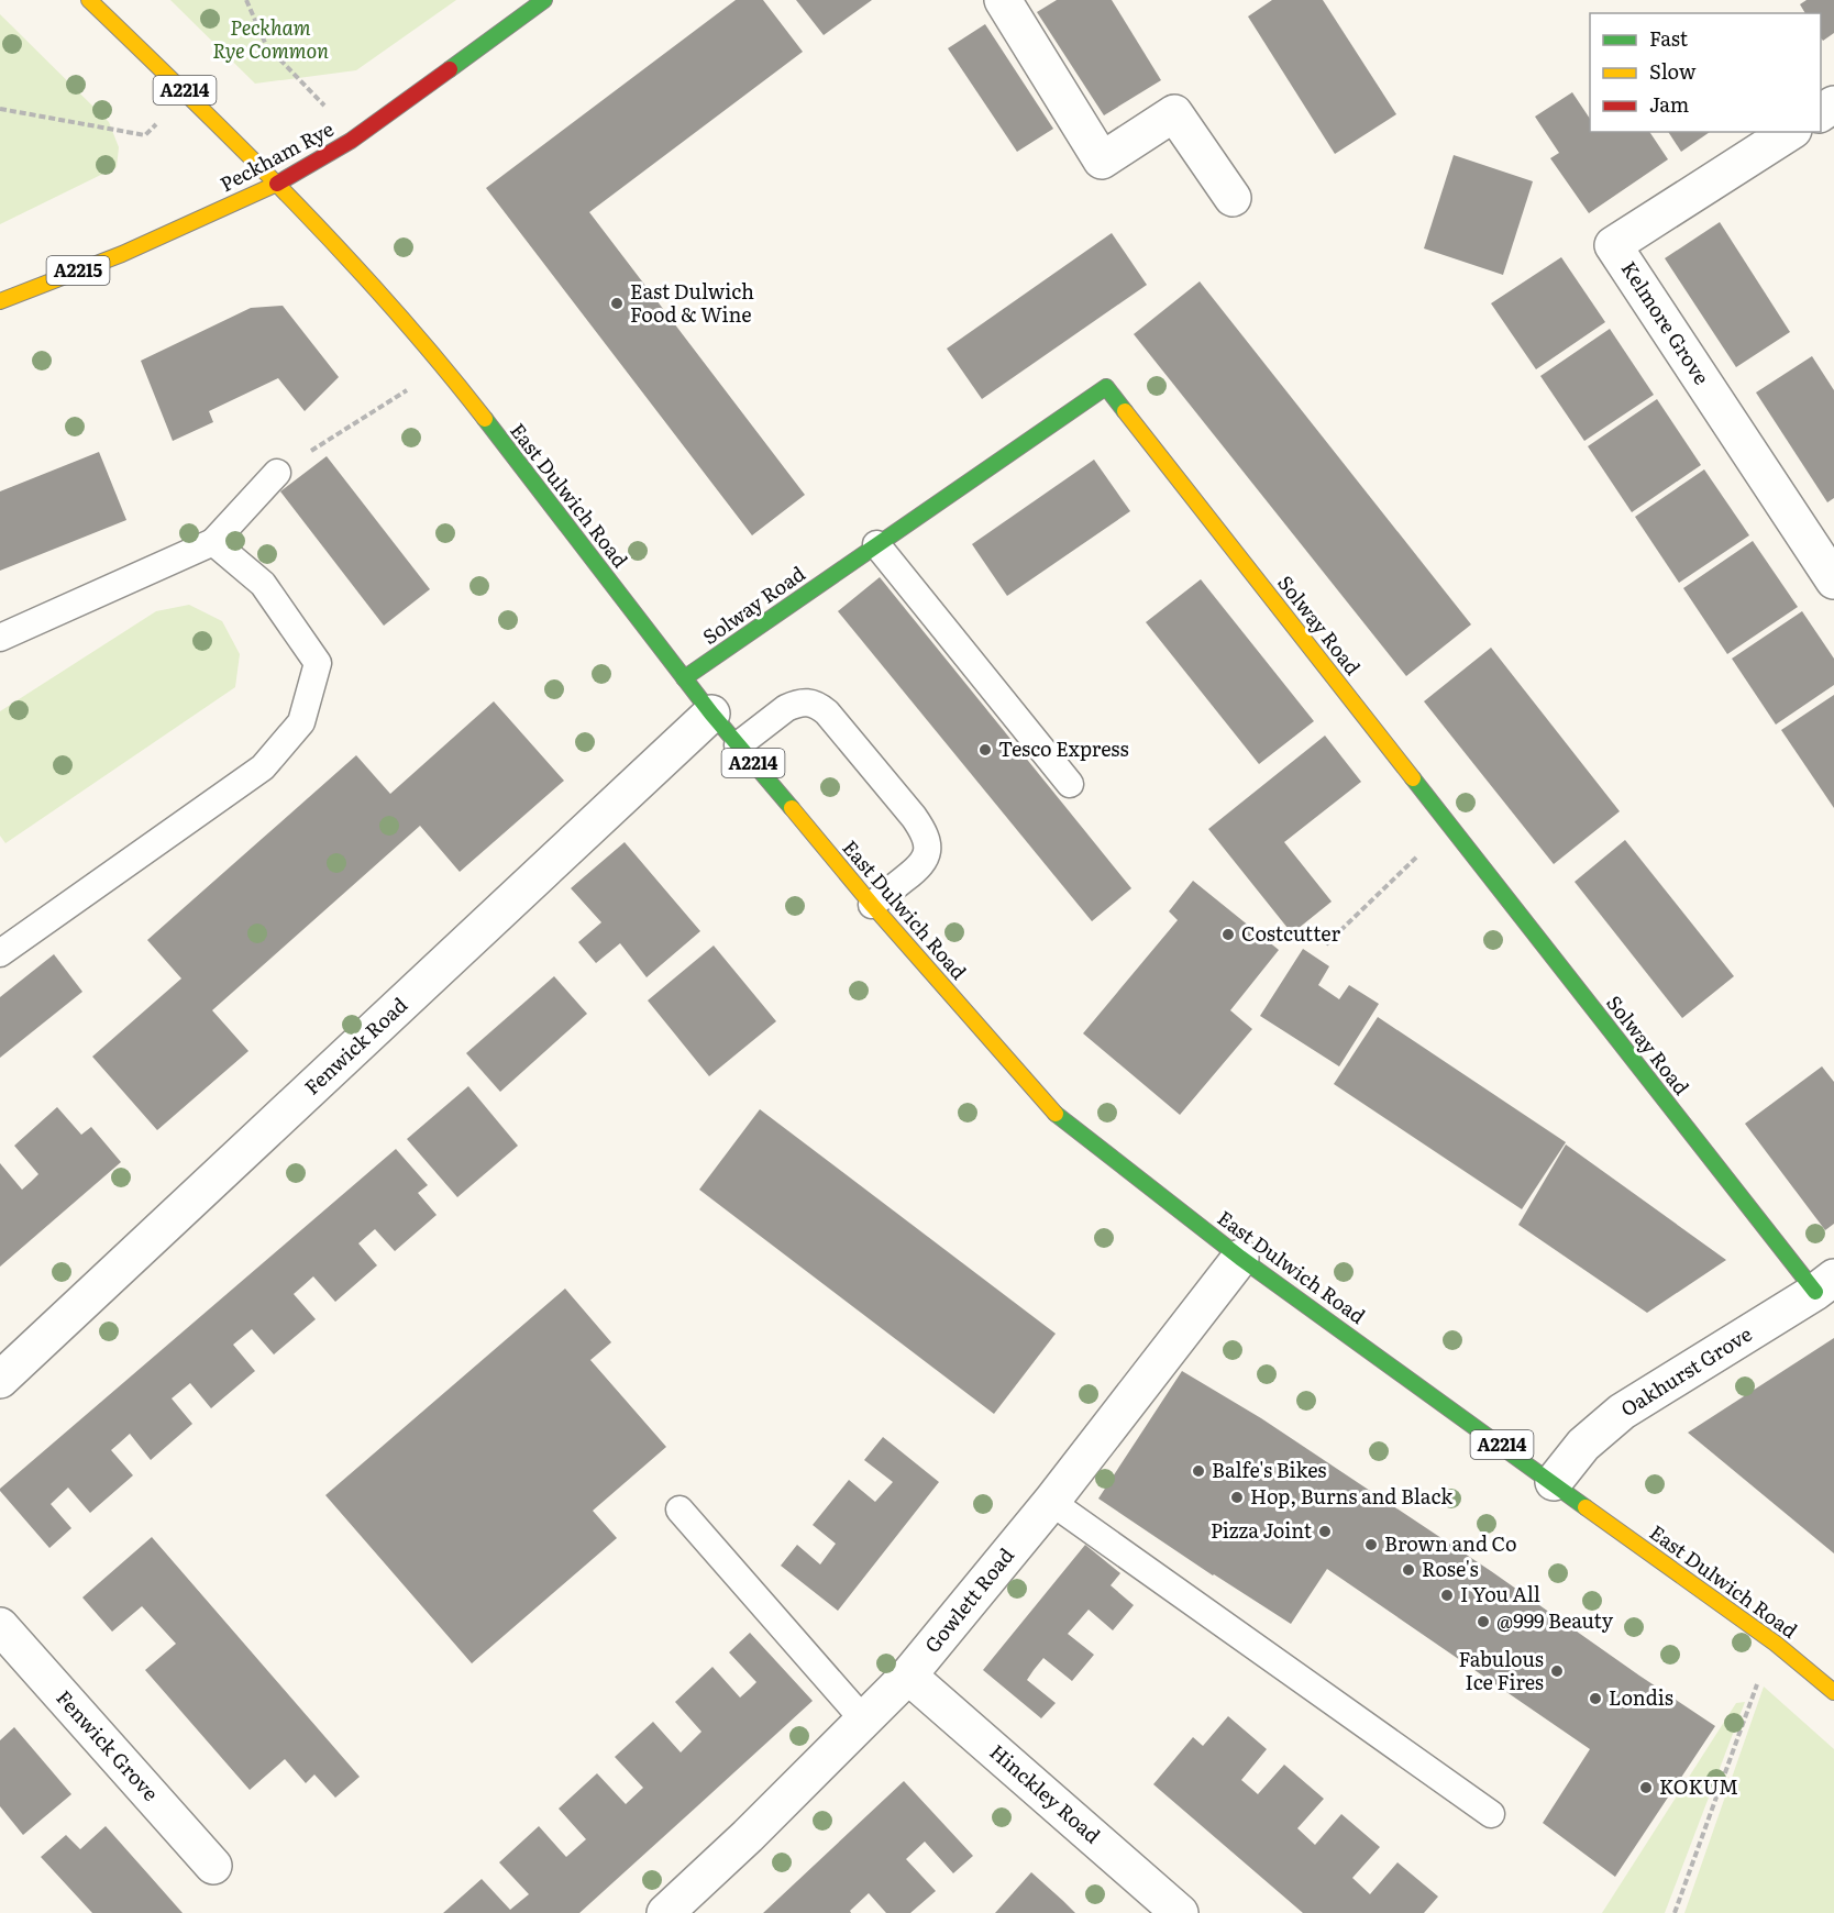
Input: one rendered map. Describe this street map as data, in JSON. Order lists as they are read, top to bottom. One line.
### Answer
{"streets":{"main road":["A2214","Peckham Rye","A2215","East Dulwich Road","Solway Road"],"street":["Kelmore Grove","Fenwick Road","Oakhurst Grove","Gowlett Road","Fenwick Grove","Hinckley Road"]},"crossings":[["Peckham Rye","East Dulwich Road"],["East Dulwich Road","Solway Road"],["East Dulwich Road","Fenwick Road"],["East Dulwich Road","Oakhurst Grove"],["East Dulwich Road","Gowlett Road"],["Solway Road","Oakhurst Grove"],["Gowlett Road","Hinckley Road"]],"parks":["Peckham Rye Common"],"places":["East Dulwich Food & Wine","Tesco Express","Costcutter","Balfe's Bikes","Hop, Burns and Black","Pizza Joint","Brown and Co","Rose's","I You All","@999 Beauty","Fabulous Ice Fires","Londis","KOKUM"],"legend":["Fast","Slow","Jam"]}
